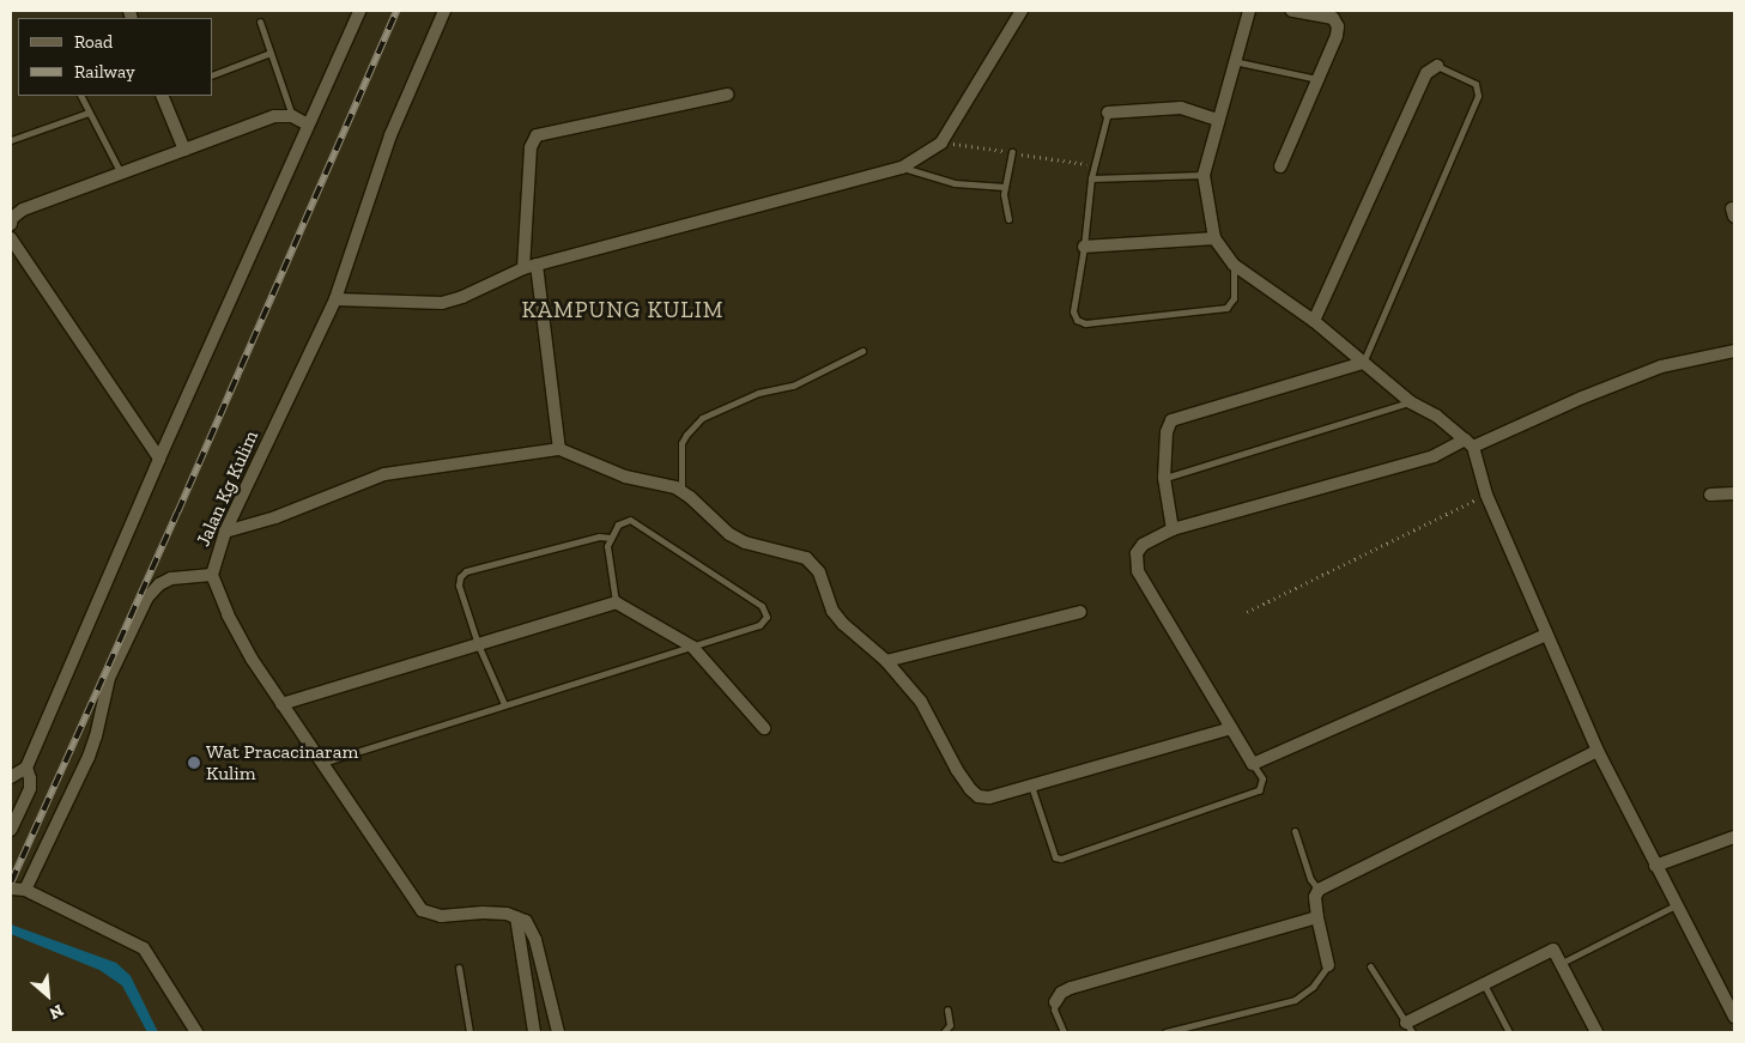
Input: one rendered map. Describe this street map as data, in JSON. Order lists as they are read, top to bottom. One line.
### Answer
{"streets":{"street":["Jalan Kg Kulim"]},"districts":["KAMPUNG KULIM"],"places":["Wat Pracacinaram Kulim"],"legend":["Road","Railway"],"north":"bottom right"}
